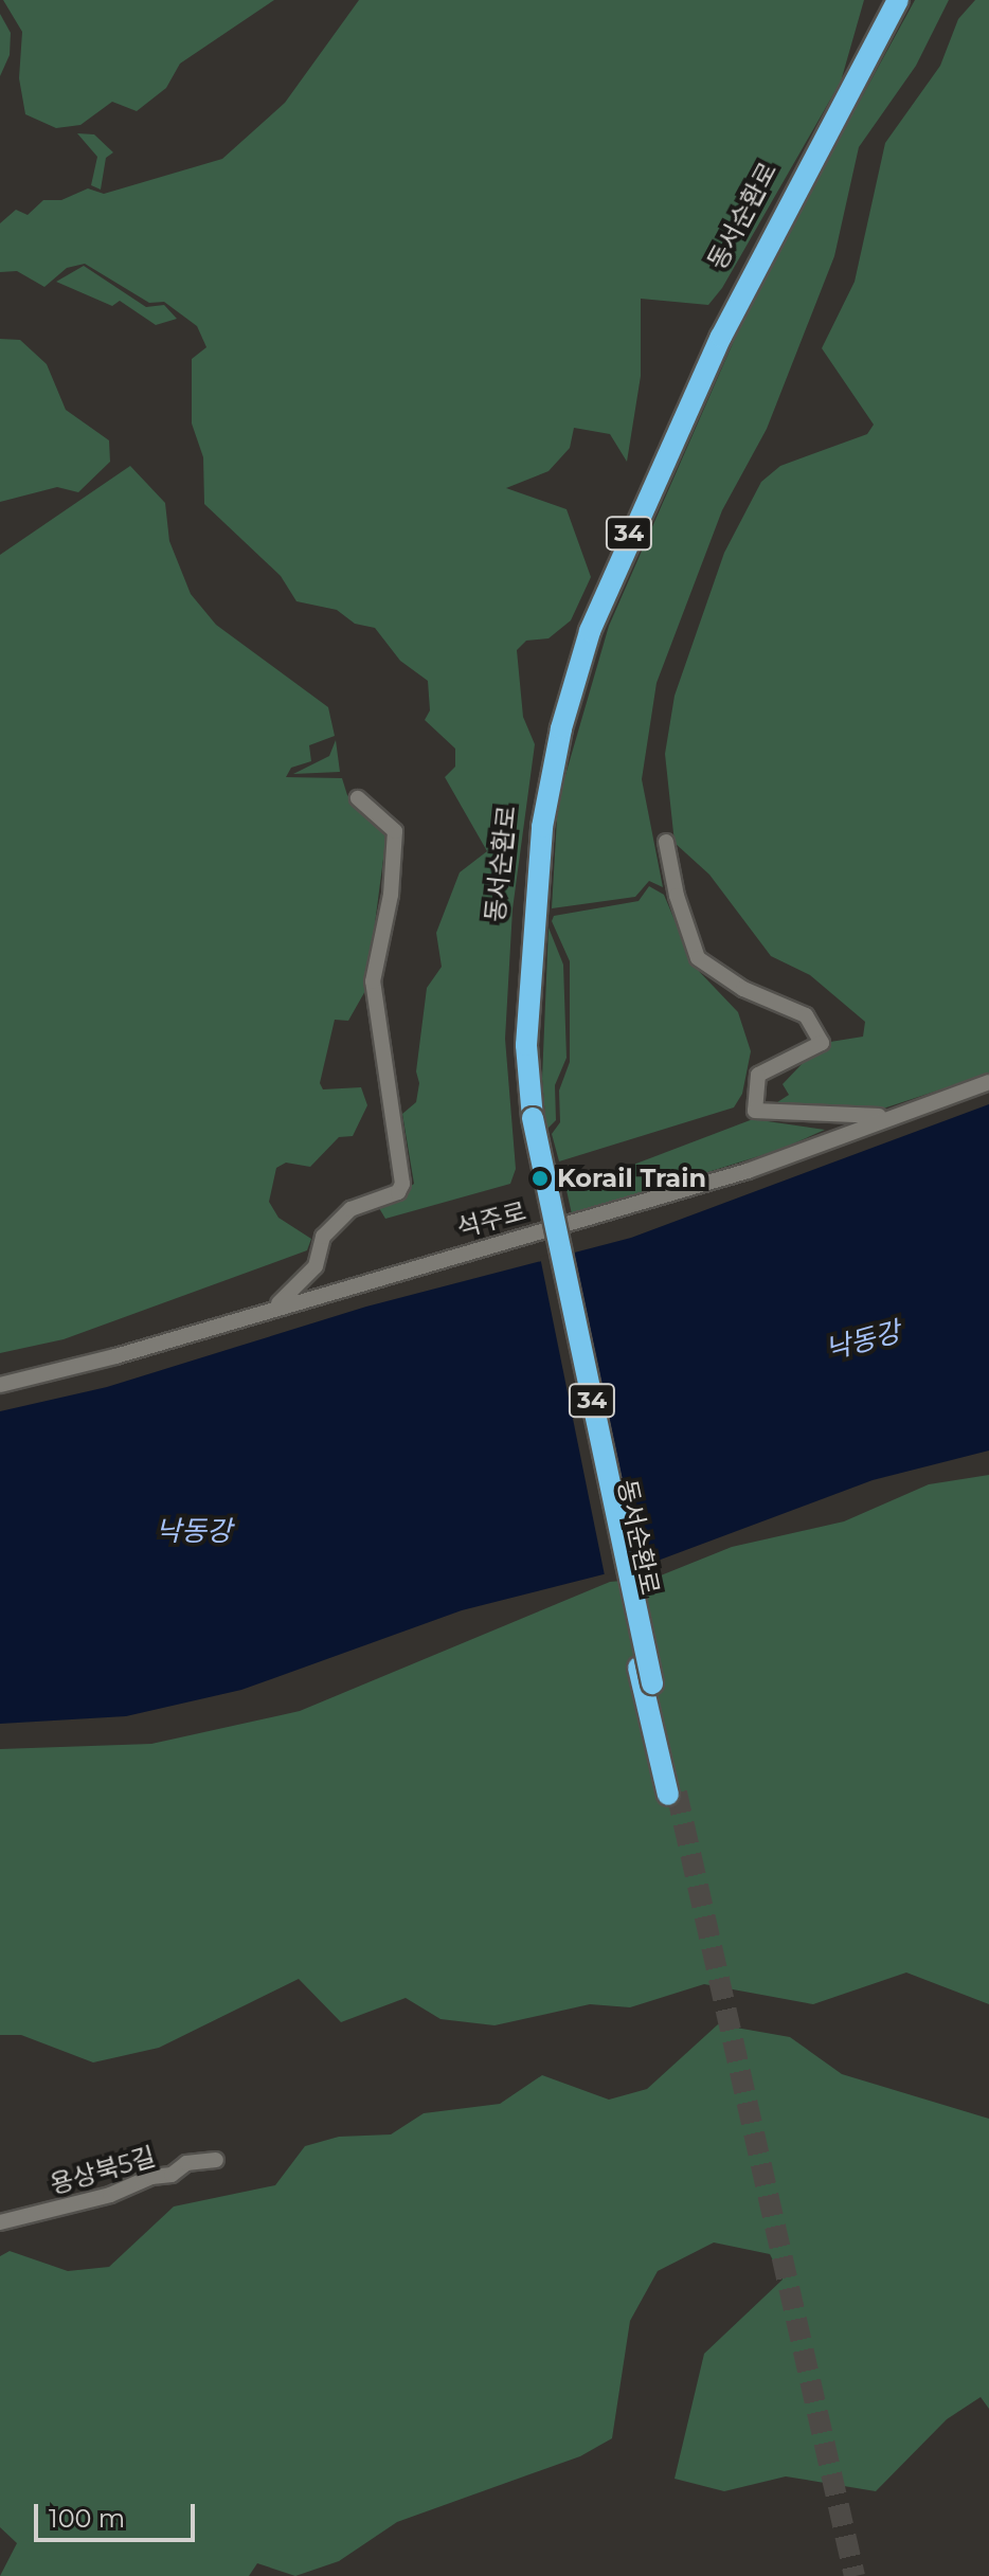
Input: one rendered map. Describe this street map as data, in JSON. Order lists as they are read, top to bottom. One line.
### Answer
{"streets":{"highway":["동서순환로","34"],"street":["석주로","용상북5길"]},"water":["낙동강"],"places":["Korail Train"],"scale_bar":"100 m"}
